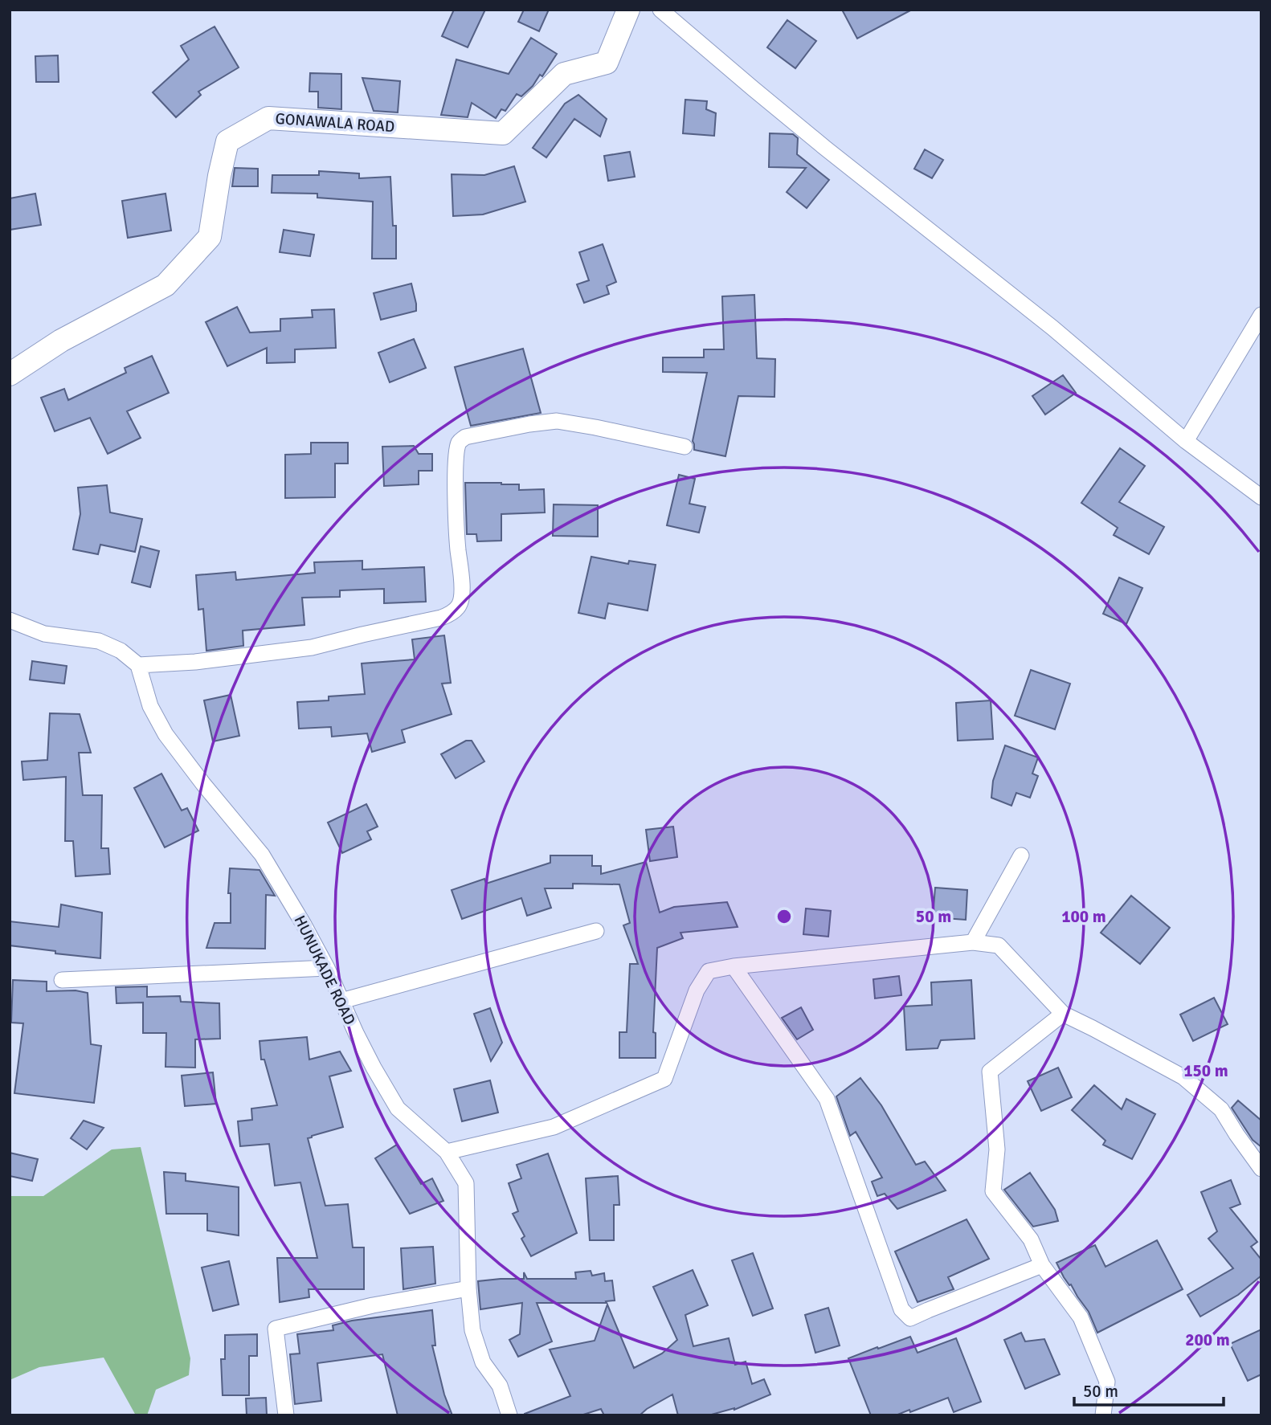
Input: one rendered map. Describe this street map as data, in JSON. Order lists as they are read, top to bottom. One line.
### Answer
{"streets":{"street":["GONAWALA ROAD","HUNUKADE ROAD"]},"scale_bar":"50 m","rings":["50 m","100 m","150 m","200 m"]}
